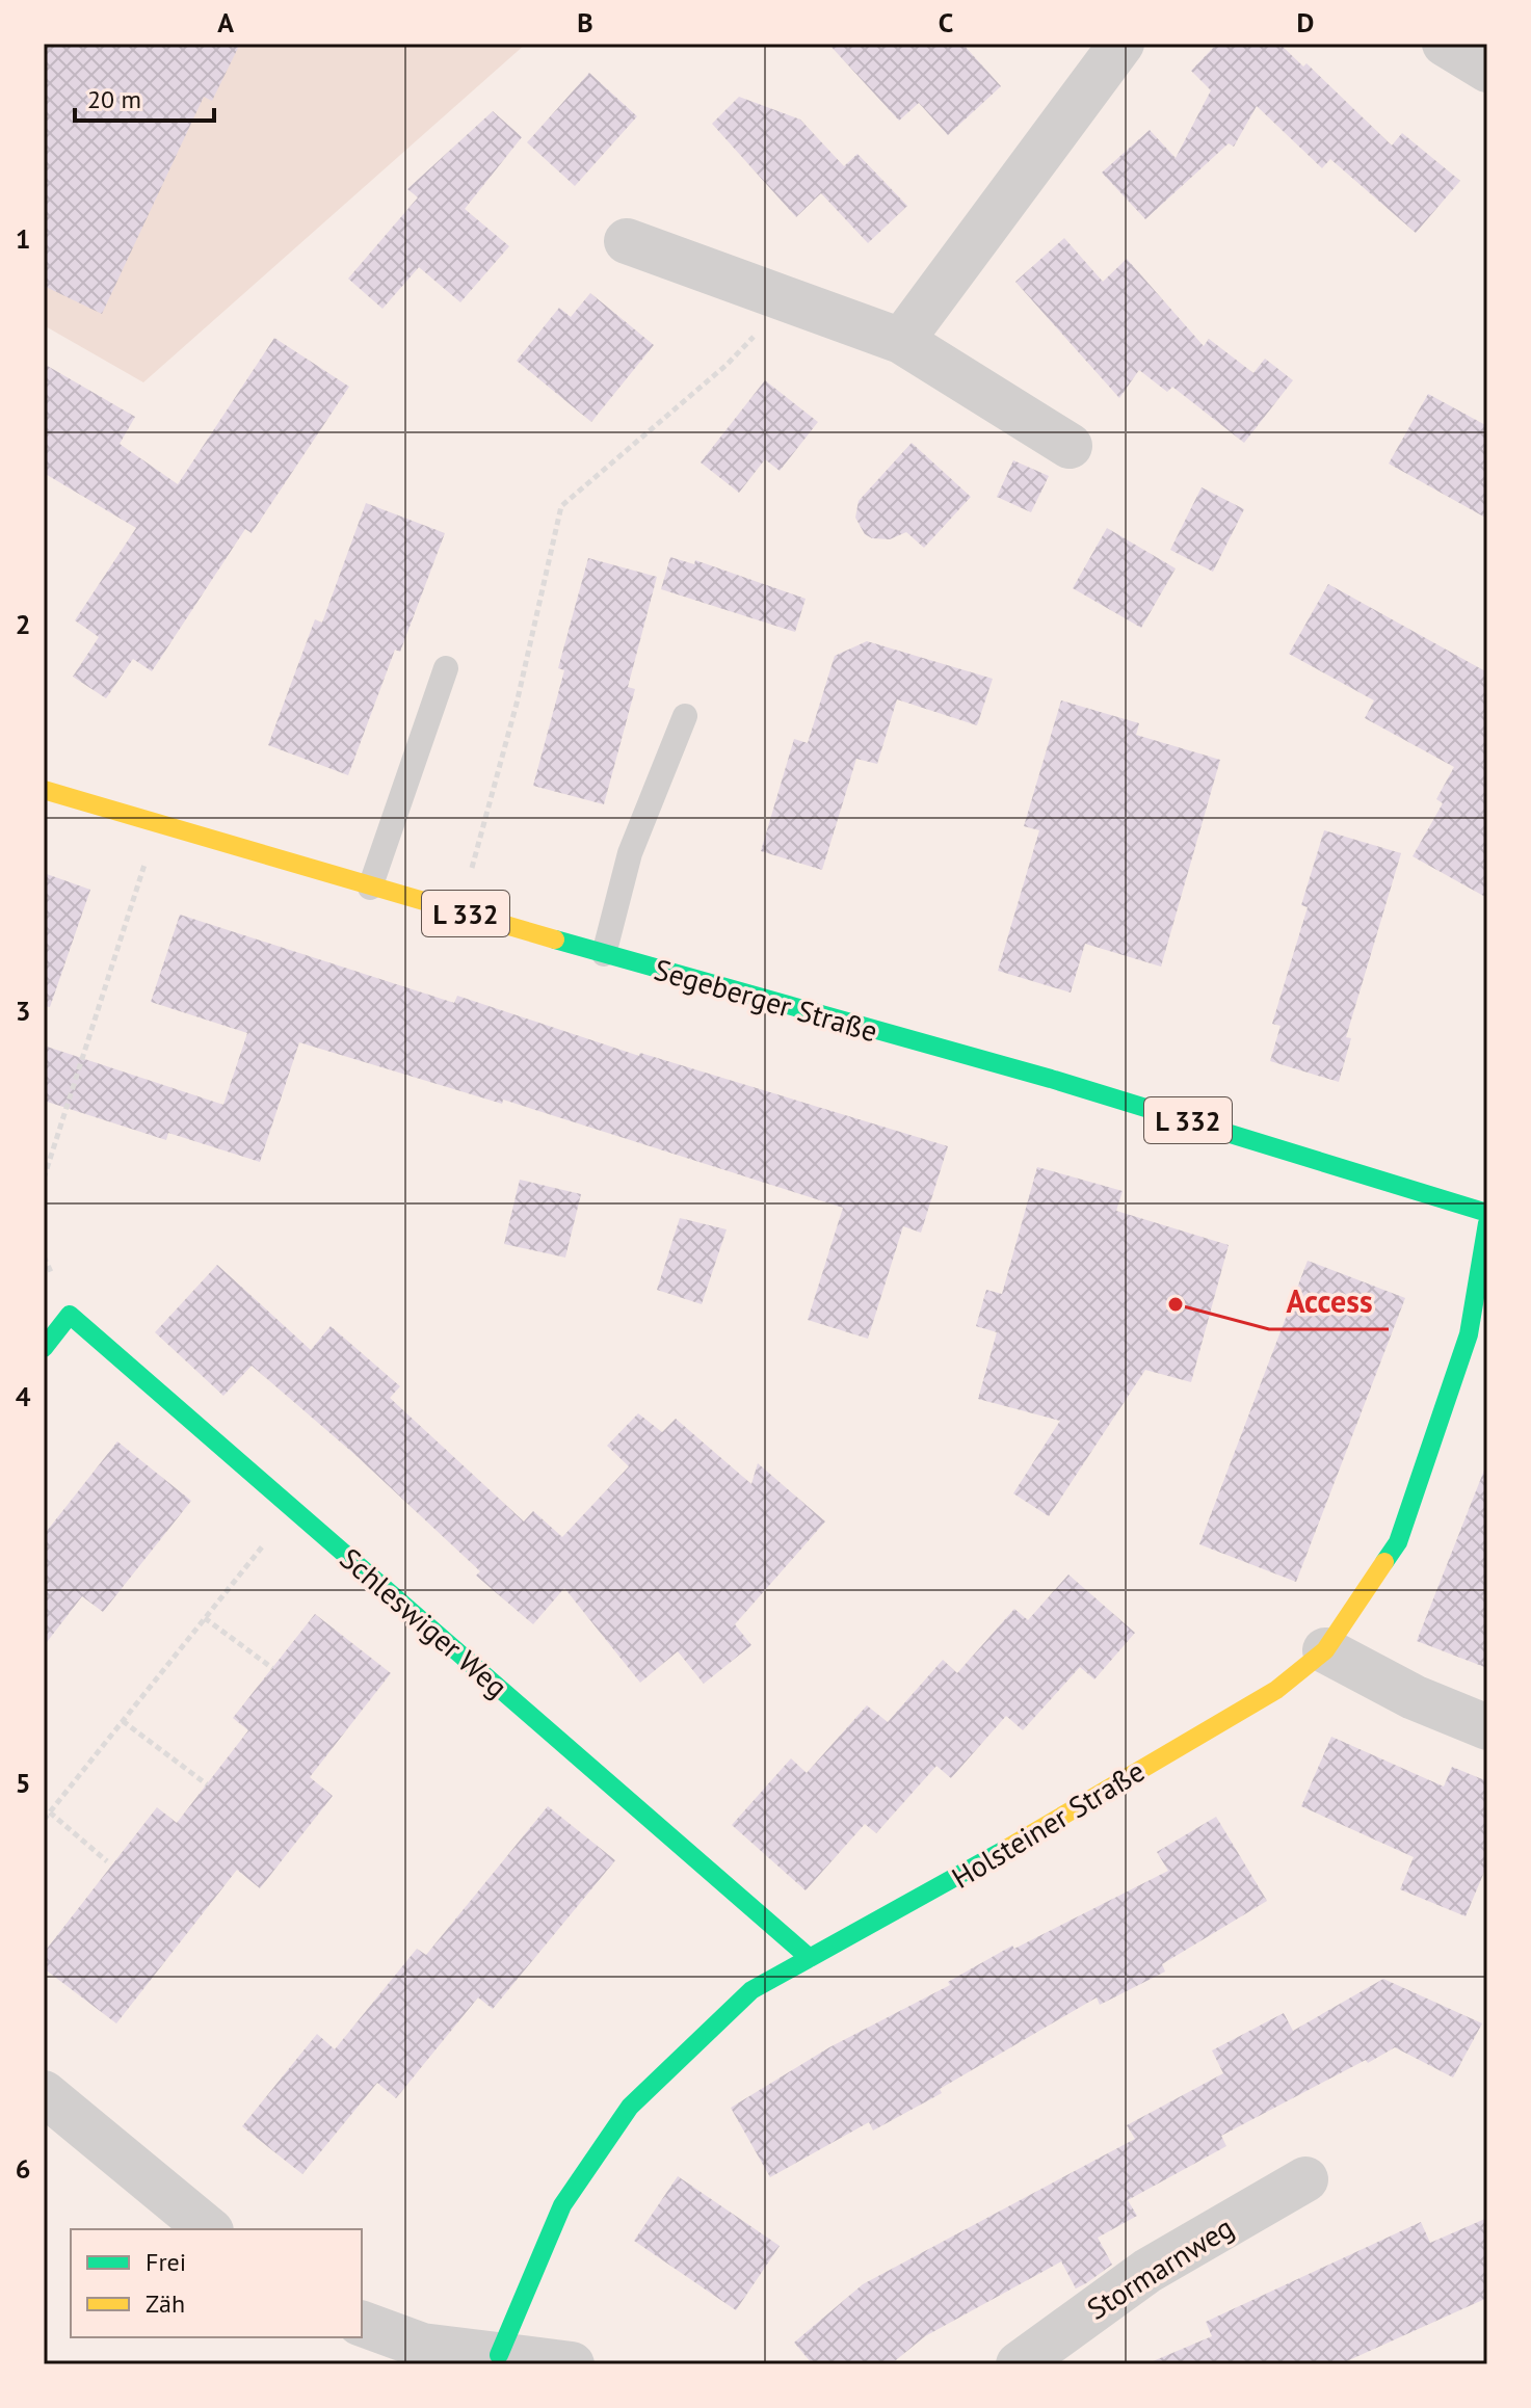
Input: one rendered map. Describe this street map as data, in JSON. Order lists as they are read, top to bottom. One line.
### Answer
{"streets":{"street":["L 332","Segeberger Straße","Schleswiger Weg","Holsteiner Straße","Stormarnweg"]},"crossings":[["Schleswiger Weg","Holsteiner Straße"]],"places":["Access"],"legend":["Frei","Zäh"],"scale_bar":"20 m","grid":{"columns":["A","B","C","D"],"rows":["1","2","3","4","5","6"]}}
